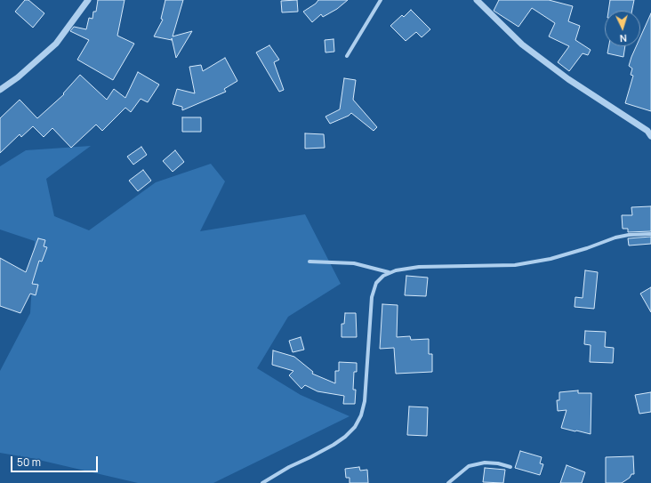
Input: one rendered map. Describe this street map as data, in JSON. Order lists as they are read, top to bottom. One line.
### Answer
{"scale_bar":"50 m","north":"bottom"}
